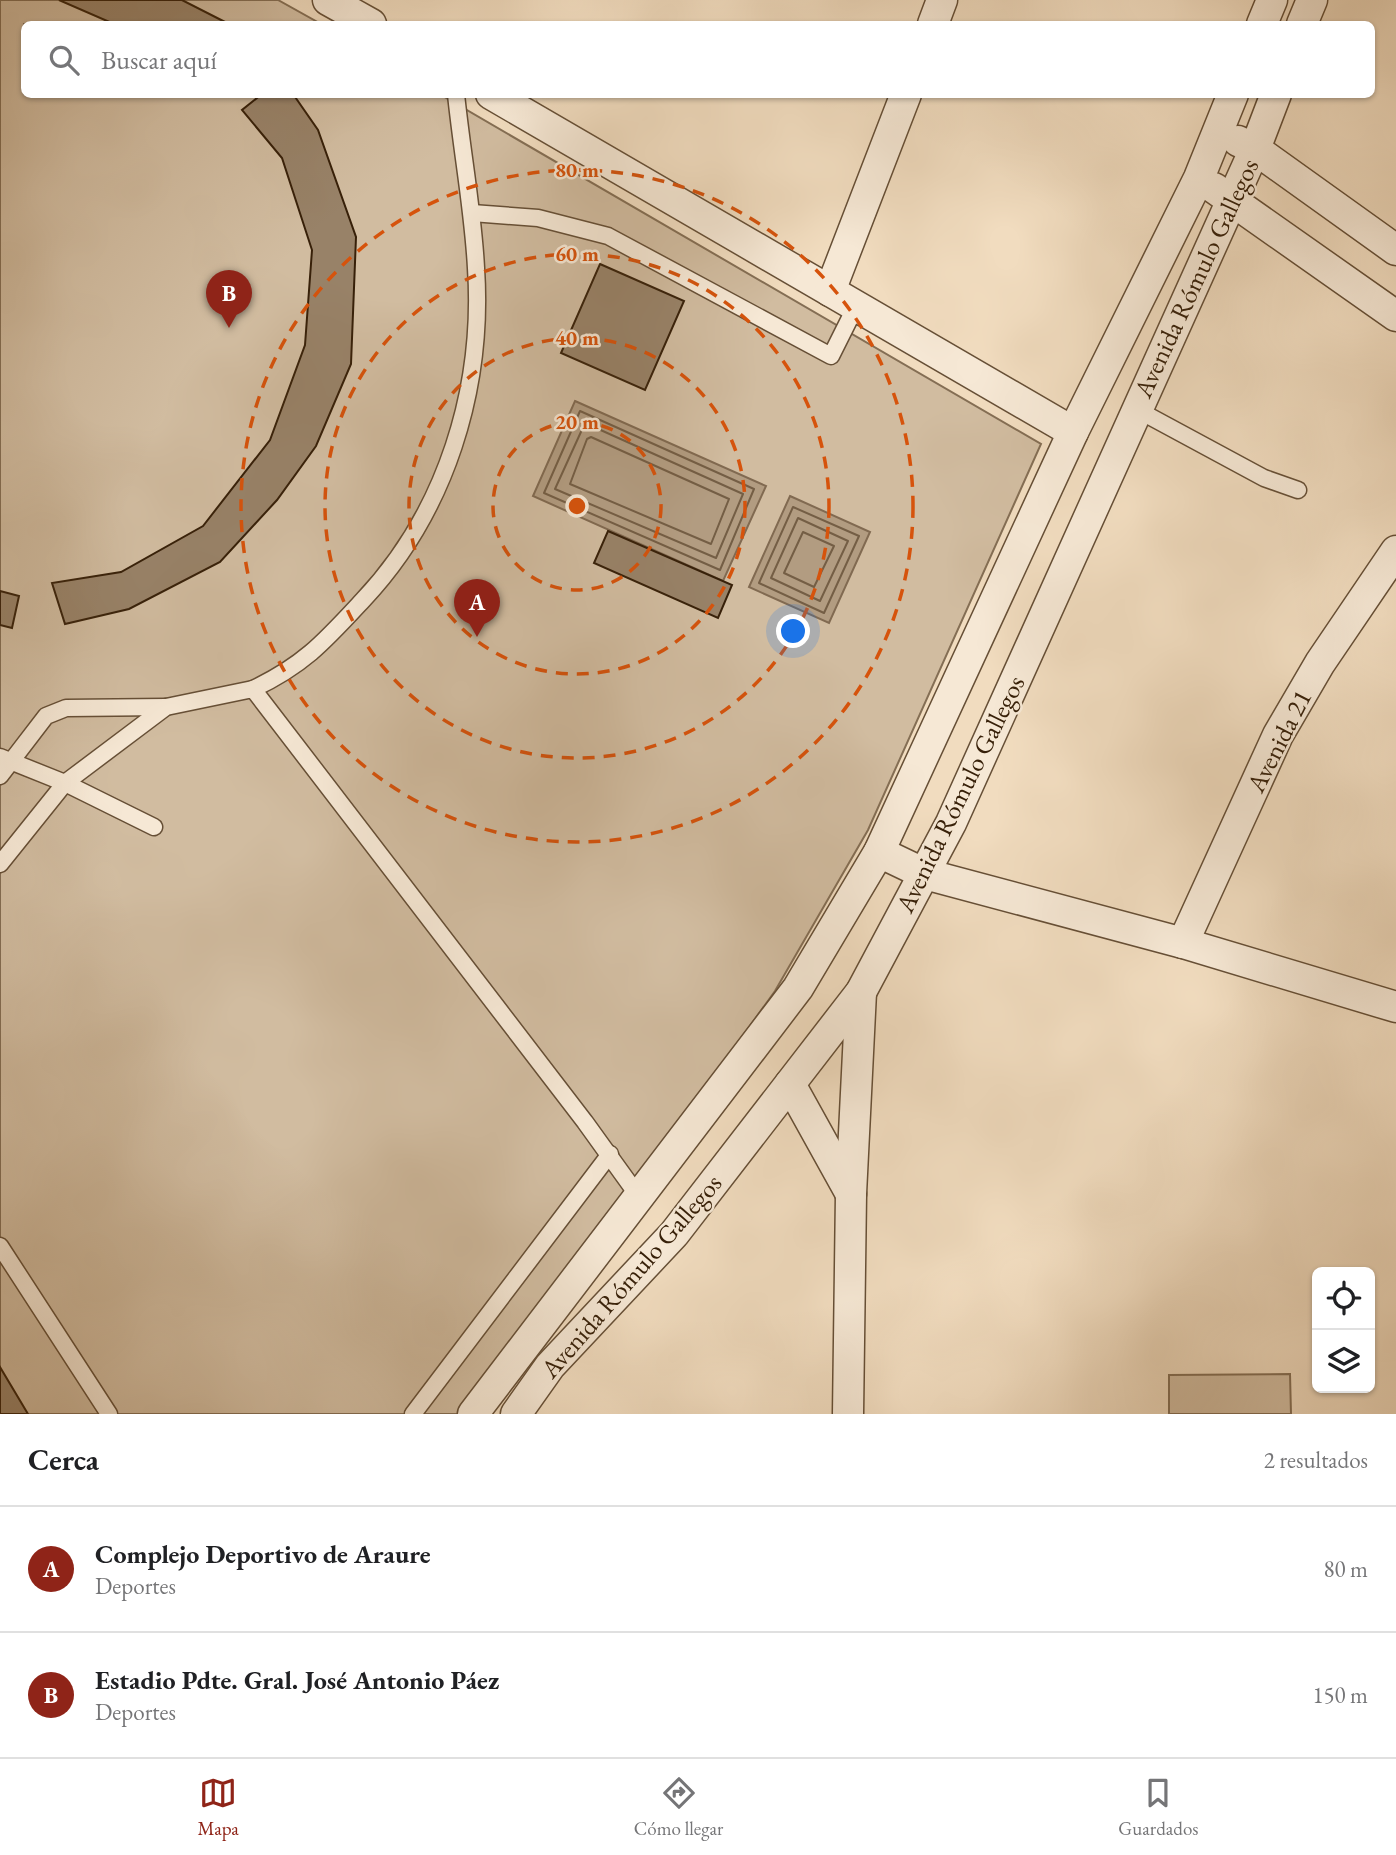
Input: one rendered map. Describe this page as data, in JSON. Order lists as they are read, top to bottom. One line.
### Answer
{"streets":{"street":["Avenida Rómulo Gallegos","Avenida 21"]},"page":{"search":"Buscar aquí","pins":["B","A"],"heading":["Cerca","2 resultados"],"list":[{"mark":"A","name":"Complejo Deportivo de Araure","note":"Deportes","value":"80 m"},{"mark":"B","name":"Estadio Pdte. Gral. José Antonio Páez","note":"Deportes","value":"150 m"}],"nav":["Mapa","Cómo llegar","Guardados"]},"rings":["80 m","60 m","40 m","20 m"]}
